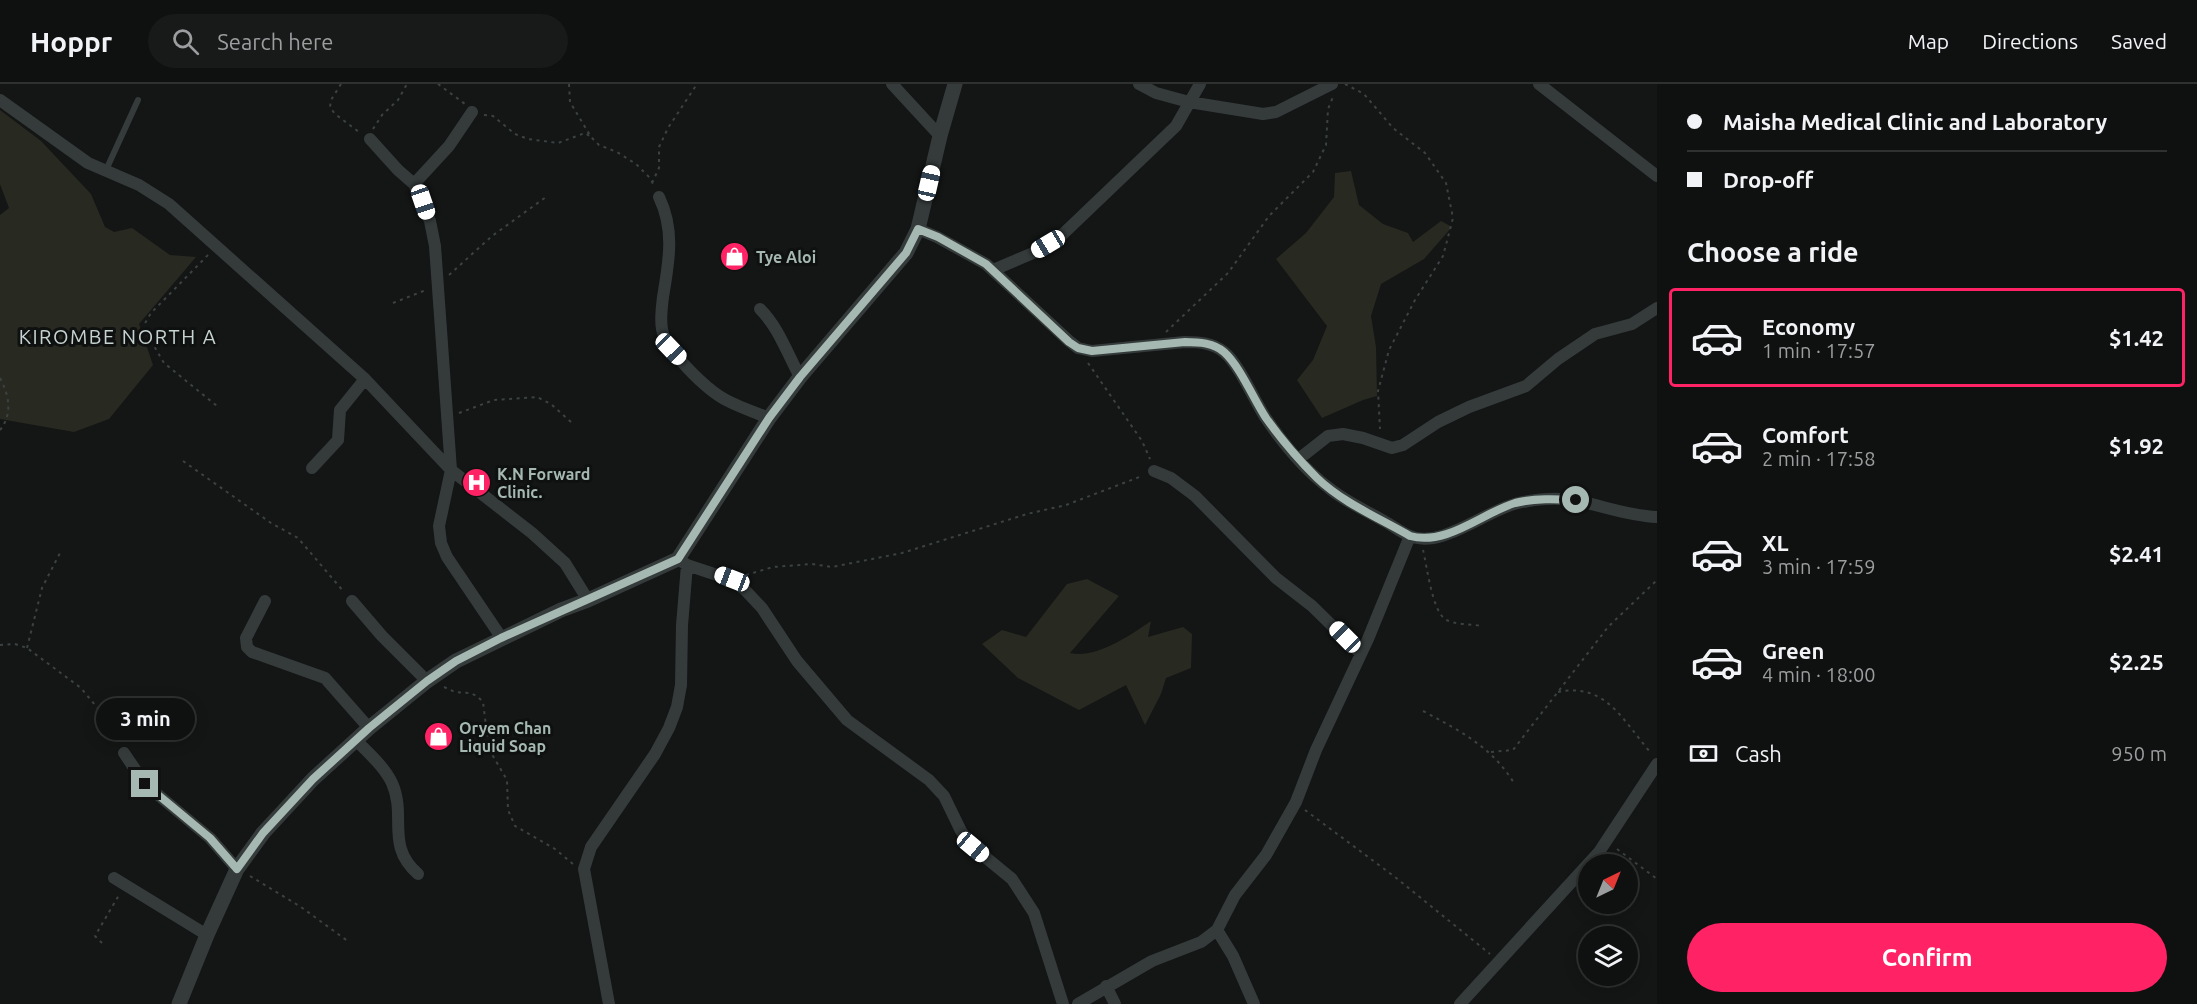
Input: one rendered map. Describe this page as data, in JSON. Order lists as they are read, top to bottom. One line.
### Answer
{"districts":["KIROMBE NORTH A"],"places":{"shop":["Tye Aloi","Oryem Chan Liquid Soap"],"hospital":["K.N Forward Clinic."]},"north":"top right","page":{"header":"Hoppr","search":"Search here","nav":["Map","Directions","Saved"],"banner":["Maisha Medical Clinic and Laboratory","Drop-off"],"heading":"Choose a ride","list":[{"name":"Economy","note":"1 min · 17:57","value":"$1.42"},{"name":"Comfort","note":"2 min · 17:58","value":"$1.92"},{"name":"XL","note":"3 min · 17:59","value":"$2.41"},{"name":"Green","note":"4 min · 18:00","value":"$2.25"}],"bubble":"3 min","pay":["Cash","950 m"],"buttons":"Confirm"}}
